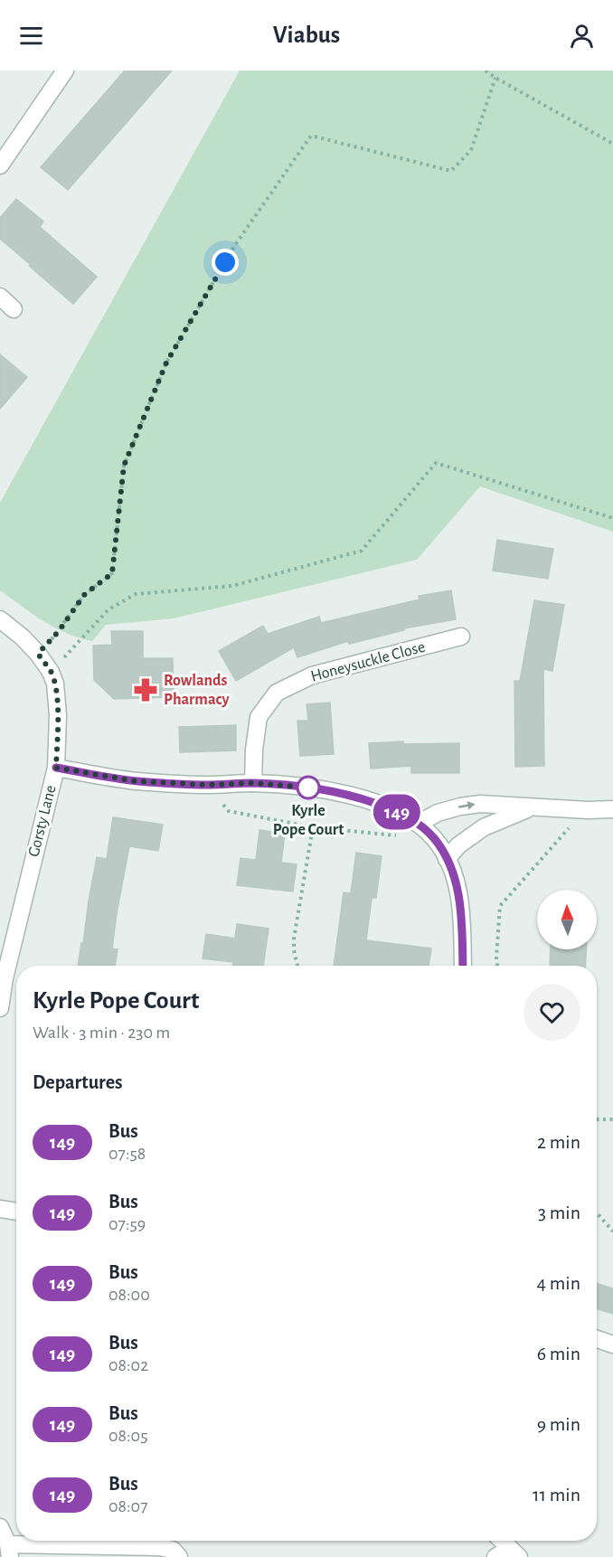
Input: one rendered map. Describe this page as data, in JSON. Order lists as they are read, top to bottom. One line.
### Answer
{"streets":{"street":["Honeysuckle Close","Gorsty Lane"]},"places":{"pharmacy":["Rowlands Pharmacy"],"other":["Kyrle Pope Court"]},"lines":["bus line 149"],"north":"top","page":{"header":"Viabus","on_map":"149","heading":[["Kyrle Pope Court","Walk · 3 min · 230 m"],"Departures"],"list":[{"mark":"149","name":"Bus","note":"07:58","value":"2 min"},{"mark":"149","name":"Bus","note":"07:59","value":"3 min"},{"mark":"149","name":"Bus","note":"08:00","value":"4 min"},{"mark":"149","name":"Bus","note":"08:02","value":"6 min"},{"mark":"149","name":"Bus","note":"08:05","value":"9 min"},{"mark":"149","name":"Bus","note":"08:07","value":"11 min"}]}}
